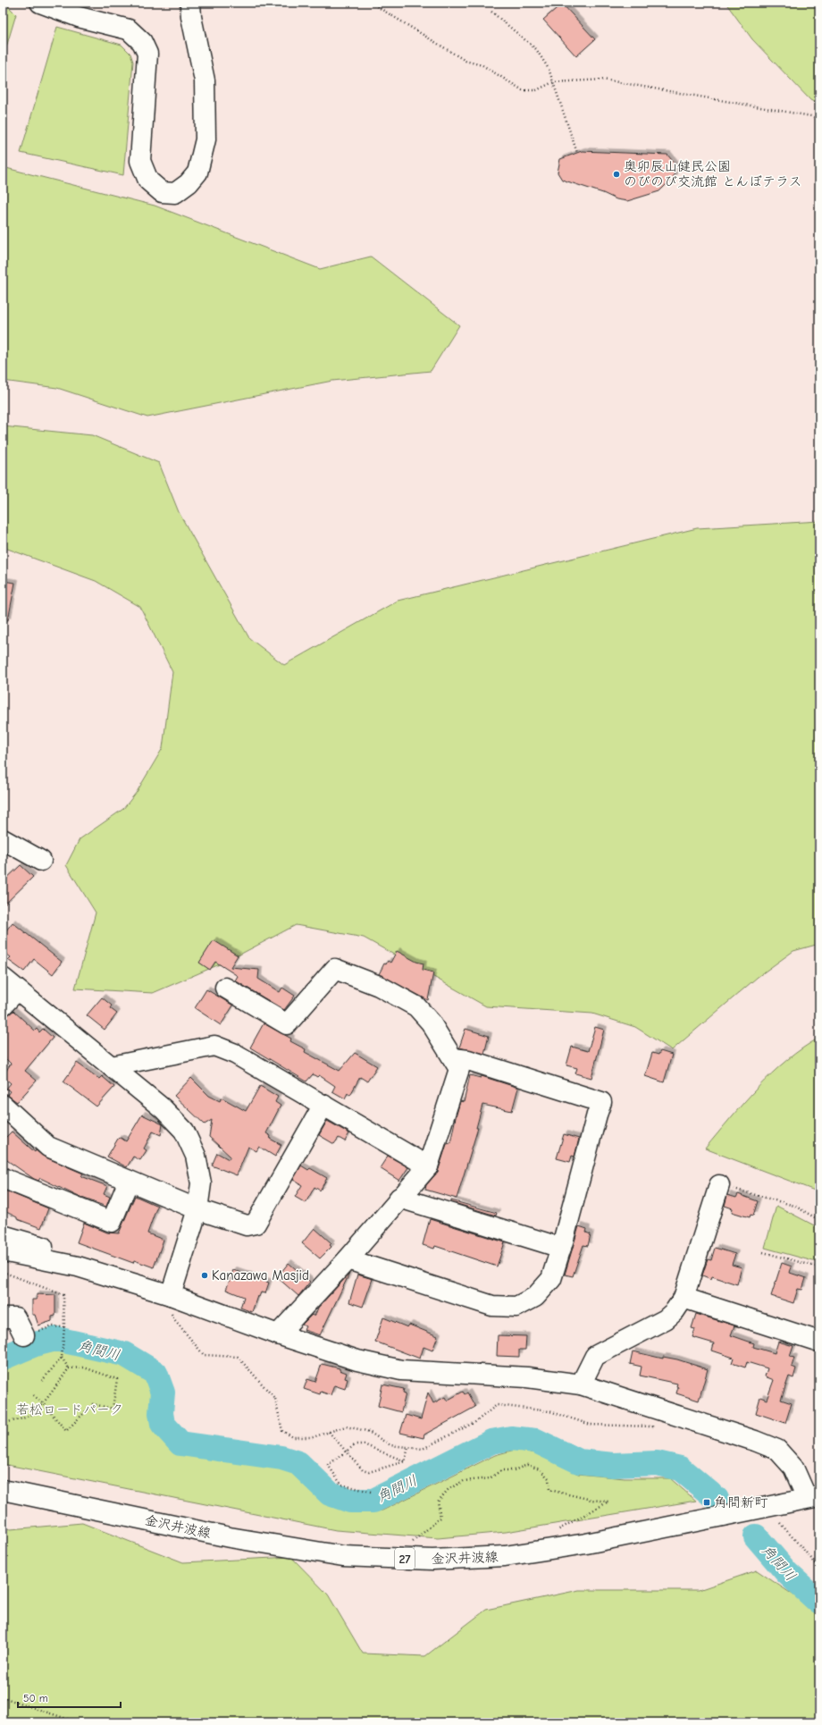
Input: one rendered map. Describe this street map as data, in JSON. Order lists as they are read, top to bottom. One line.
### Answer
{"streets":{"street":["金沢井波線","27"]},"water":["角間川"],"parks":["若松ロードパーク"],"places":{"other":["奥卯辰山健民公園 のびのび交流館 とんぼテラス","Kanazawa Masjid"],"transit":["角間新町"]},"scale_bar":"50 m"}
